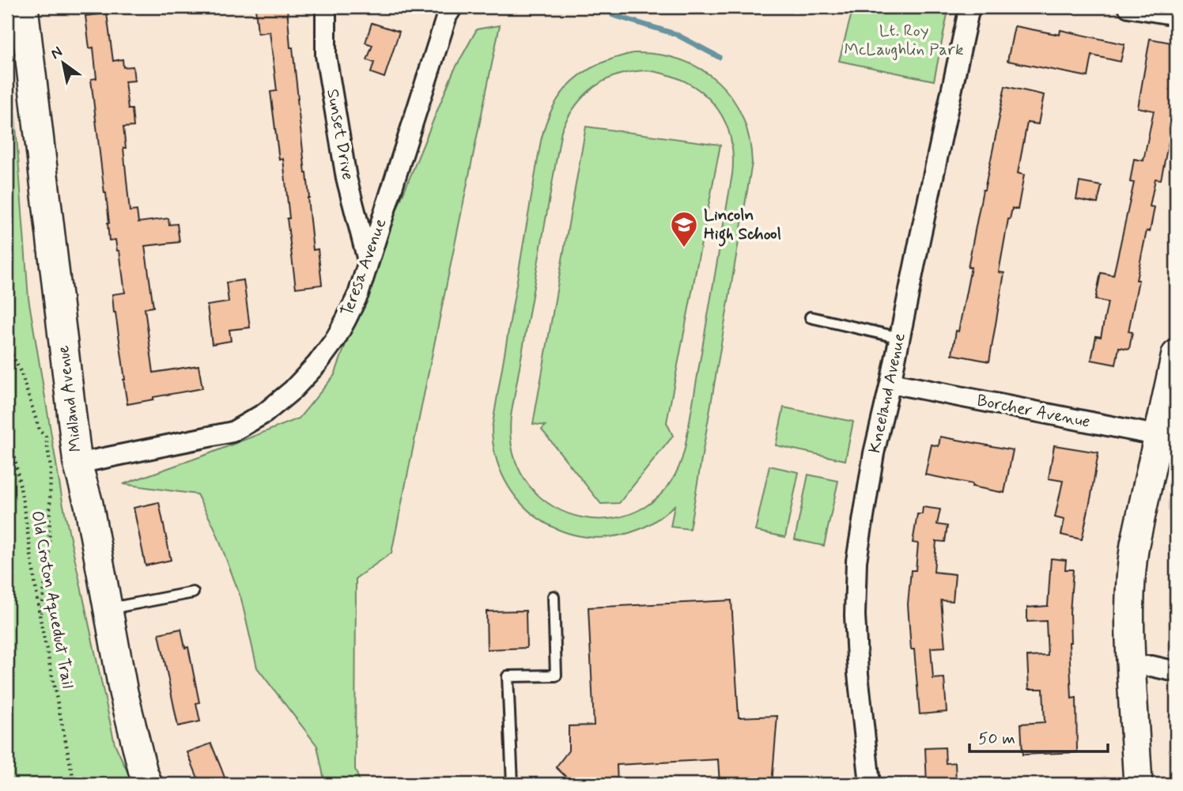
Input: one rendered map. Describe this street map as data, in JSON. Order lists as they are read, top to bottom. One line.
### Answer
{"streets":{"street":["Sunset Drive","Teresa Avenue","Kneeland Avenue","Midland Avenue","Borcher Avenue"],"path":["Old Croton Aqueduct Trail"]},"crossings":[["Sunset Drive","Teresa Avenue"],["Teresa Avenue","Midland Avenue"],["Kneeland Avenue","Borcher Avenue"]],"parks":["Lt. Roy McLaughlin Park"],"places":{"school or university":["Lincoln High School"]},"scale_bar":"50 m","north":"top left"}
